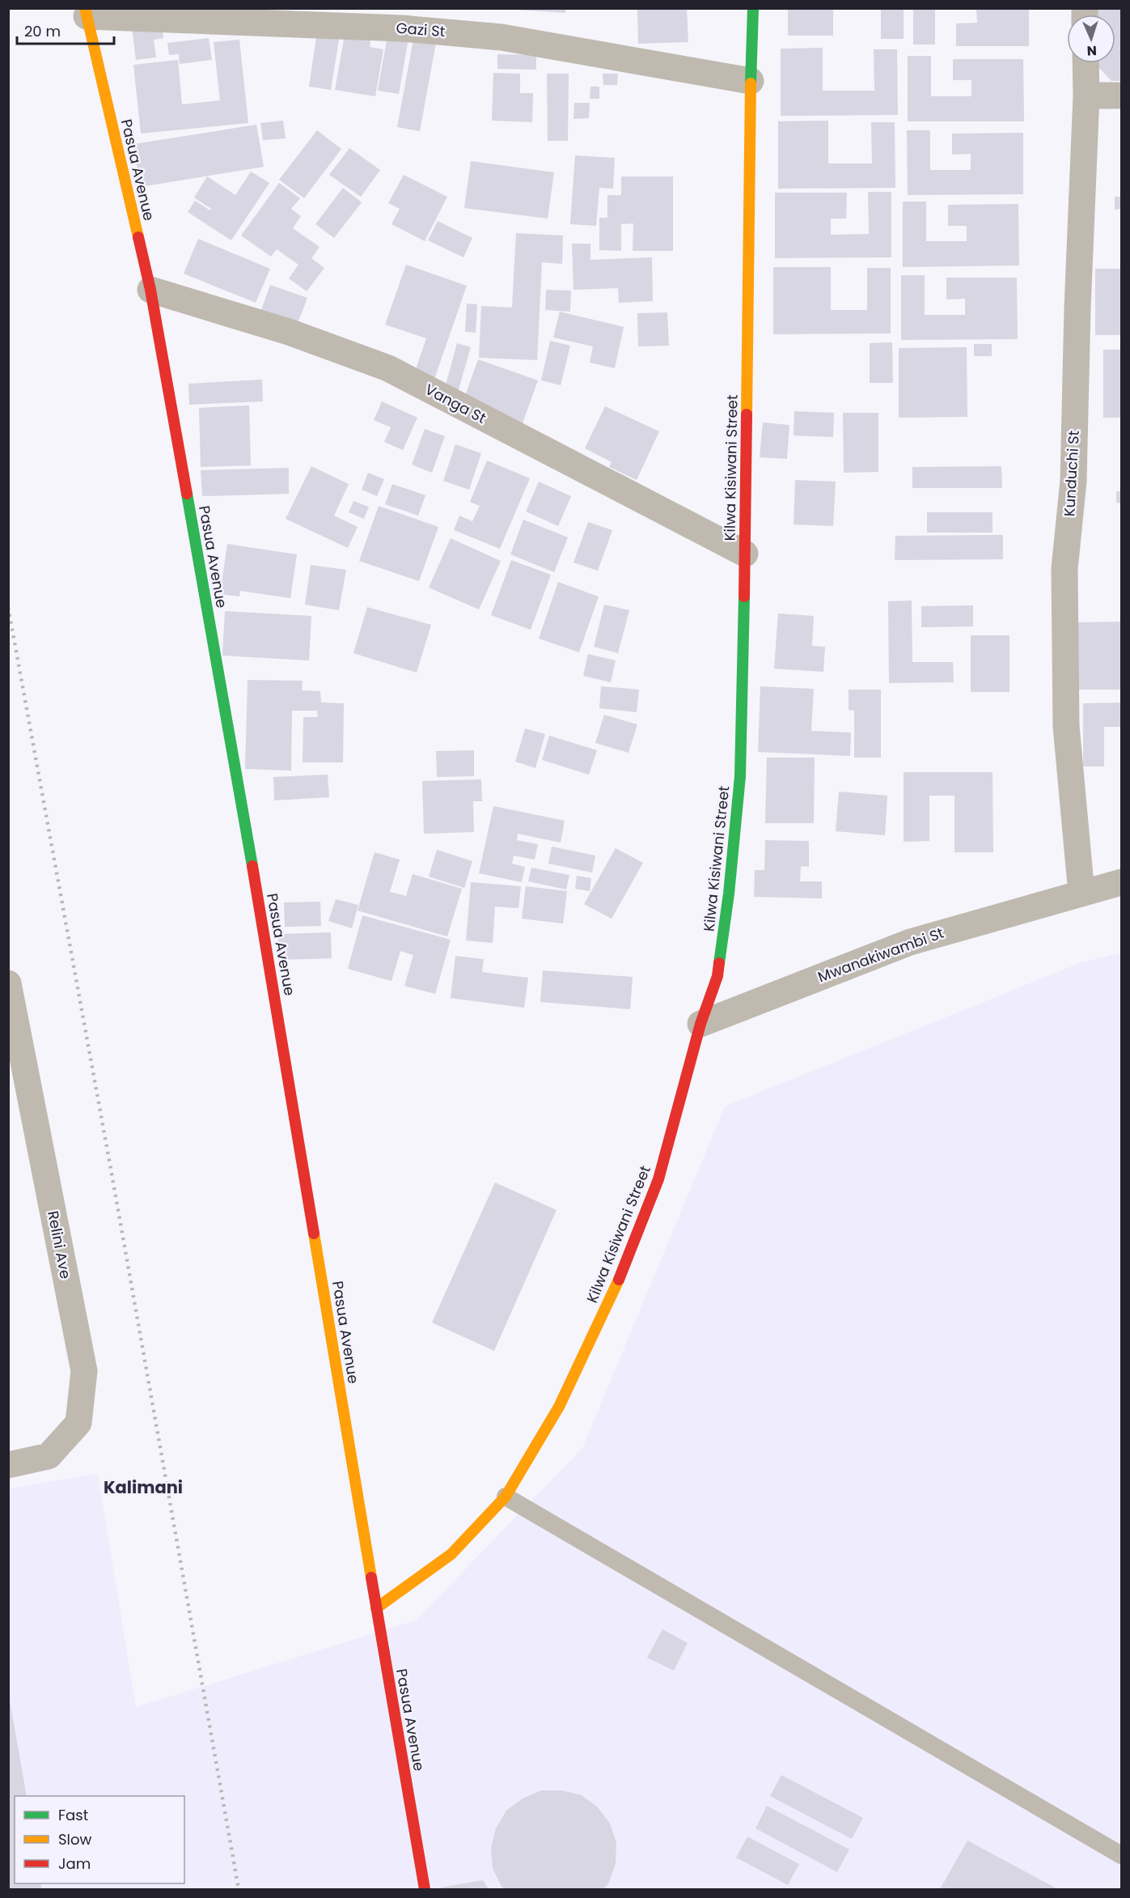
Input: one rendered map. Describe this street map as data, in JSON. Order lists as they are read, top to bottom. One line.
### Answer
{"streets":{"street":["Gazi St","Pasua Avenue","Vanga St","Kilwa Kisiwani Street","Kunduchi St","Mwanakiwambi St","Relini Ave"]},"crossings":[["Gazi St","Pasua Avenue"],["Gazi St","Kilwa Kisiwani Street"],["Pasua Avenue","Vanga St"],["Pasua Avenue","Kilwa Kisiwani Street"],["Vanga St","Kilwa Kisiwani Street"],["Kilwa Kisiwani Street","Mwanakiwambi St"],["Kunduchi St","Mwanakiwambi St"]],"districts":["Kalimani"],"legend":["Fast","Slow","Jam"],"scale_bar":"20 m","north":"bottom"}
